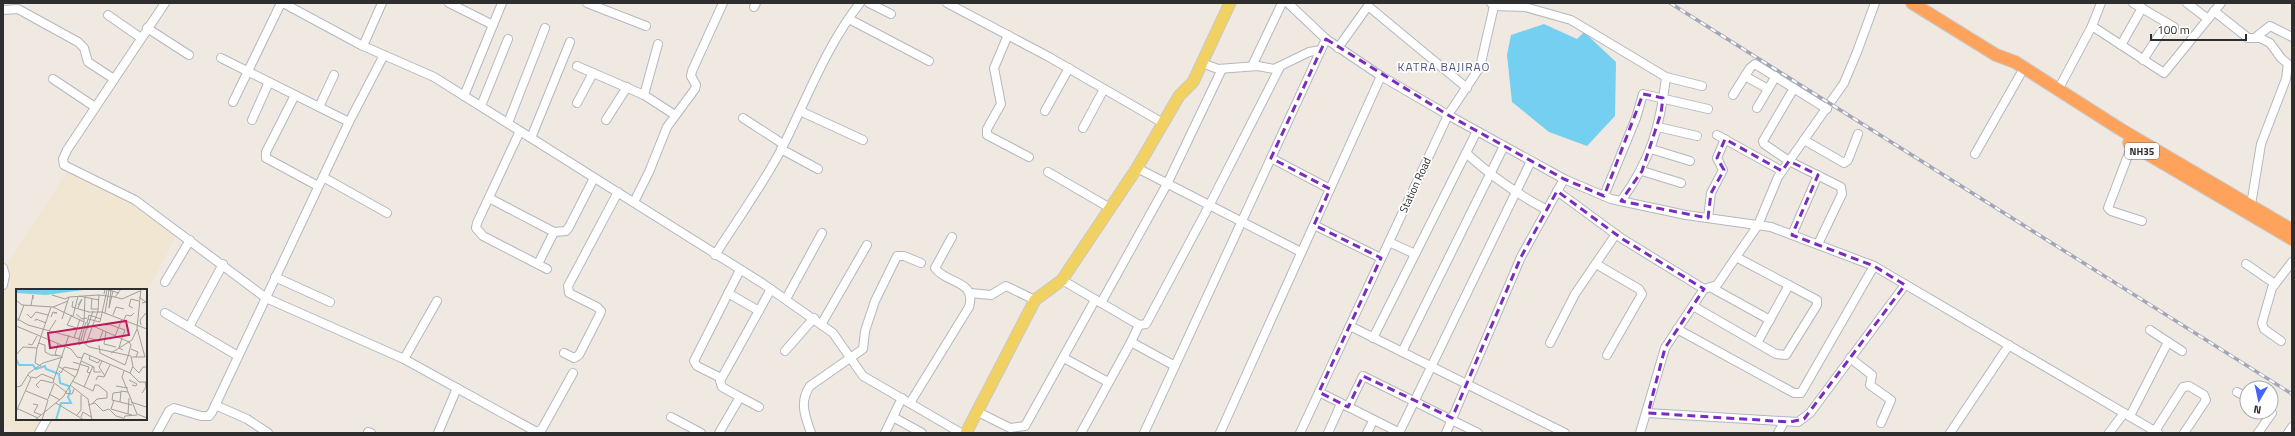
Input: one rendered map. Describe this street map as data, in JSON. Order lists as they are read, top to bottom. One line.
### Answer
{"streets":{"highway":["NH35"],"street":["Station Road"]},"districts":["KATRA BAJIRAO"],"scale_bar":"100 m","north":"bottom"}
